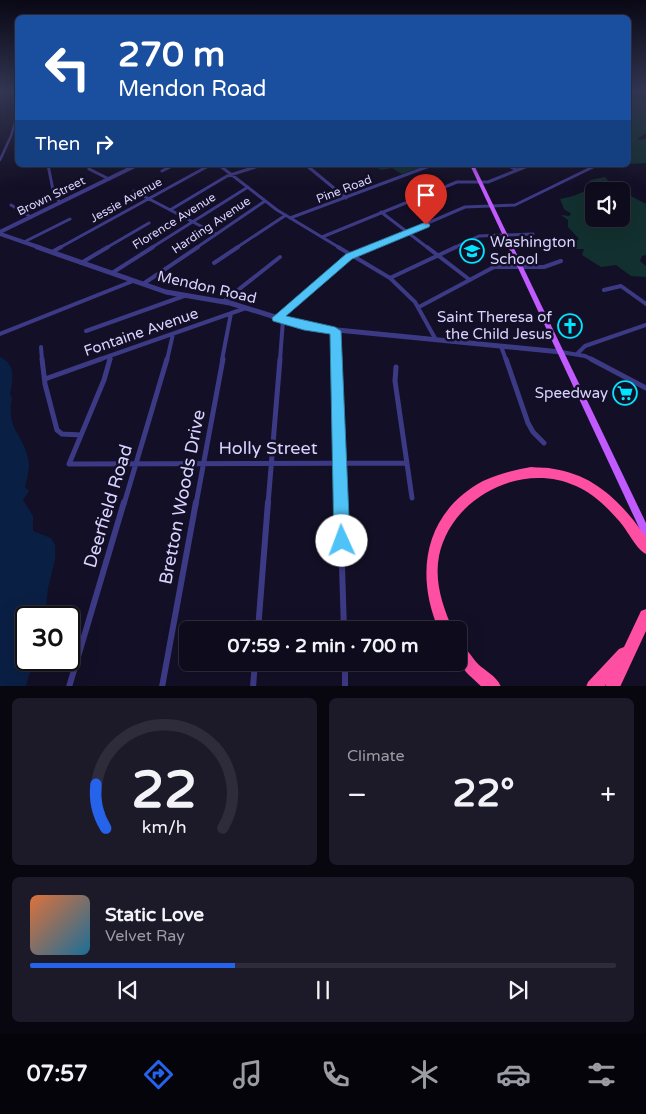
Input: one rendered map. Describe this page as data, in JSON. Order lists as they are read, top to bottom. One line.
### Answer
{"streets":{"street":["Pine Road","Brown Street","Jessie Avenue","Florence Avenue","Harding Avenue","Mendon Road","Fontaine Avenue","Holly Street","Bretton Woods Drive","Deerfield Road"]},"crossings":[["Brown Street","Mendon Road"],["Jessie Avenue","Mendon Road"],["Florence Avenue","Mendon Road"],["Harding Avenue","Mendon Road"],["Mendon Road","Fontaine Avenue"],["Fontaine Avenue","Bretton Woods Drive"],["Fontaine Avenue","Deerfield Road"],["Holly Street","Bretton Woods Drive"],["Holly Street","Deerfield Road"]],"places":{"school or university":["Washington School"],"church":["Saint Theresa of the Child Jesus"],"supermarket":["Speedway"]},"page":{"turn":["270 m","Mendon Road"],"then":"Then","limit":"30","trip":"07:59 · 2 min · 700 m","tile":"Climate","heat":["−","22°","+"],"song":["Static Love","Velvet Ray"],"tabs":"07:57","gauge":["22","km/h"]}}
